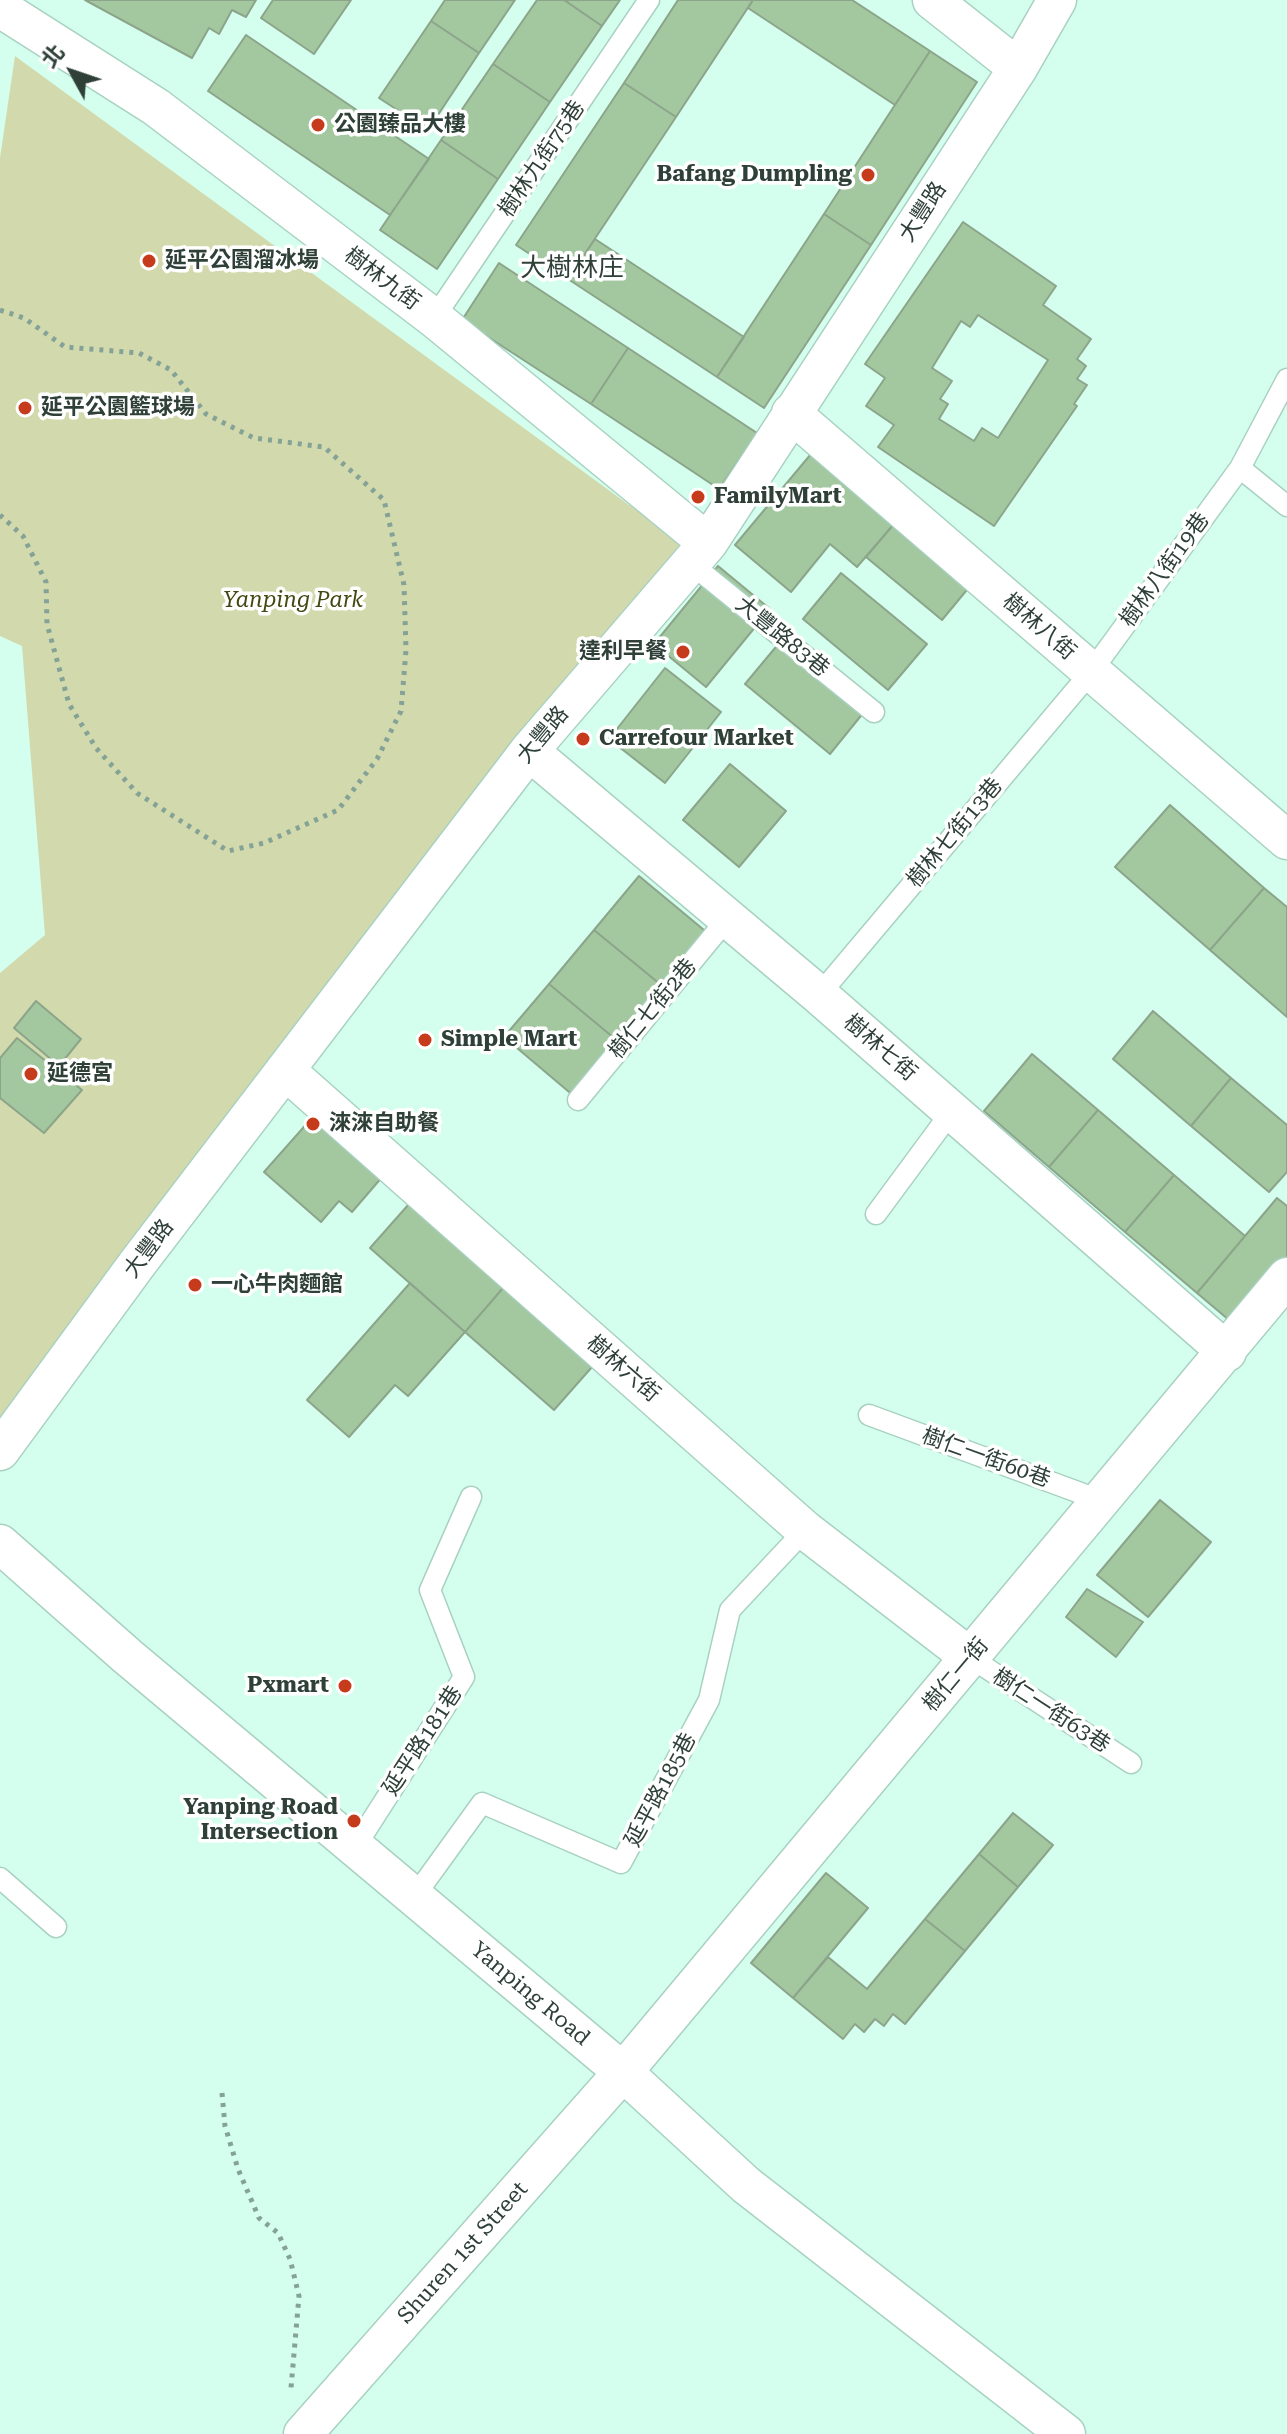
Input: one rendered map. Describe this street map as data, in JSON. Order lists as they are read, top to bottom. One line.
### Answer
{"streets":{"street":["大豐路","樹林九街","樹林八街","樹林七街","樹林六街","樹仁一街","Yanping Road","Shuren 1st Street"],"lane":["樹林九街75巷","樹林八街19巷","大豐路83巷","樹林七街13巷","樹仁七街2巷","樹仁一街60巷","樹仁一街63巷","延平路181巷","延平路185巷"]},"crossings":[["樹林九街75巷","樹林九街"],["大豐路","樹林九街"],["大豐路","樹林八街"],["大豐路","大豐路83巷"],["大豐路","樹林七街"],["大豐路","樹林六街"],["樹林九街","大豐路83巷"],["樹林八街19巷","樹林八街"],["樹林八街19巷","樹林七街13巷"],["樹林八街","樹林七街13巷"],["樹林七街13巷","樹林七街"],["樹仁七街2巷","樹林七街"],["樹林七街","樹仁一街"],["樹林六街","樹仁一街"],["樹林六街","樹仁一街63巷"],["樹林六街","延平路185巷"],["樹仁一街60巷","樹仁一街"],["樹仁一街","樹仁一街63巷"],["樹仁一街","Yanping Road"],["樹仁一街","Shuren 1st Street"],["延平路181巷","Yanping Road"],["延平路185巷","Yanping Road"],["Yanping Road","Shuren 1st Street"]],"districts":["大樹林庄"],"parks":["Yanping Park"],"places":["公園臻品大樓","Bafang Dumpling","延平公園溜冰場","延平公園籃球場","FamilyMart","達利早餐","Carrefour Market","Simple Mart","延德宮","淶淶自助餐","一心牛肉麵館","Pxmart","Yanping Road Intersection"],"north":"top left"}
